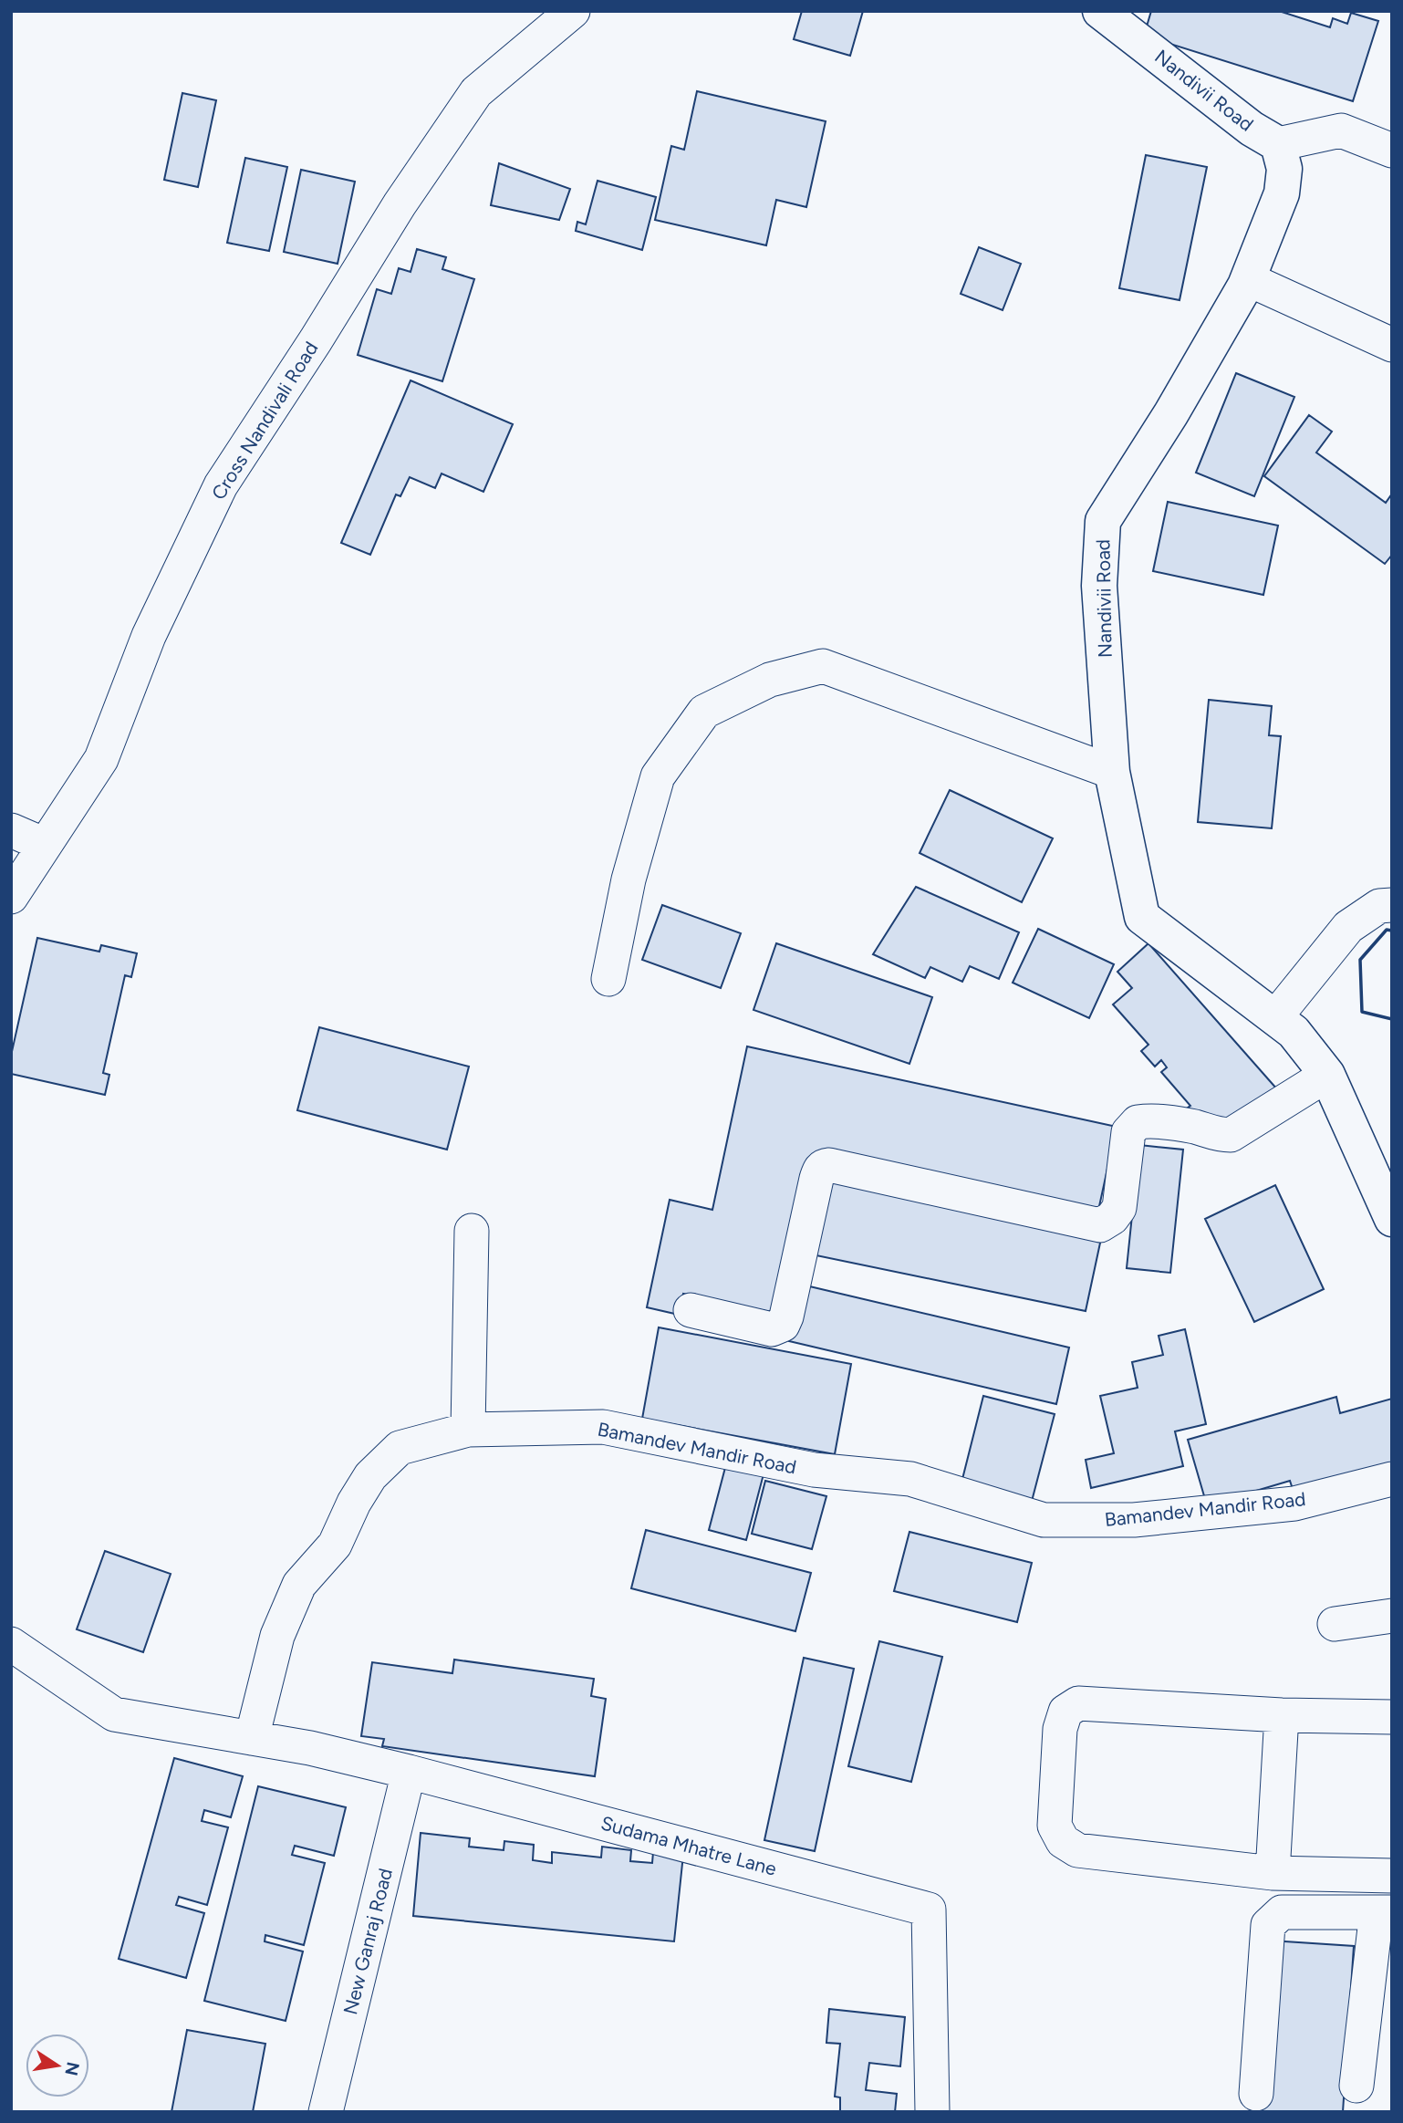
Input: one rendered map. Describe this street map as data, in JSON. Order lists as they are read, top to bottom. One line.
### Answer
{"streets":{"street":["Nandivii Road","Cross Nandivali Road","Bamandev Mandir Road","Sudama Mhatre Lane","New Ganraj Road"]},"crossings":[["Bamandev Mandir Road","Sudama Mhatre Lane"],["Sudama Mhatre Lane","New Ganraj Road"]],"north":"right"}
